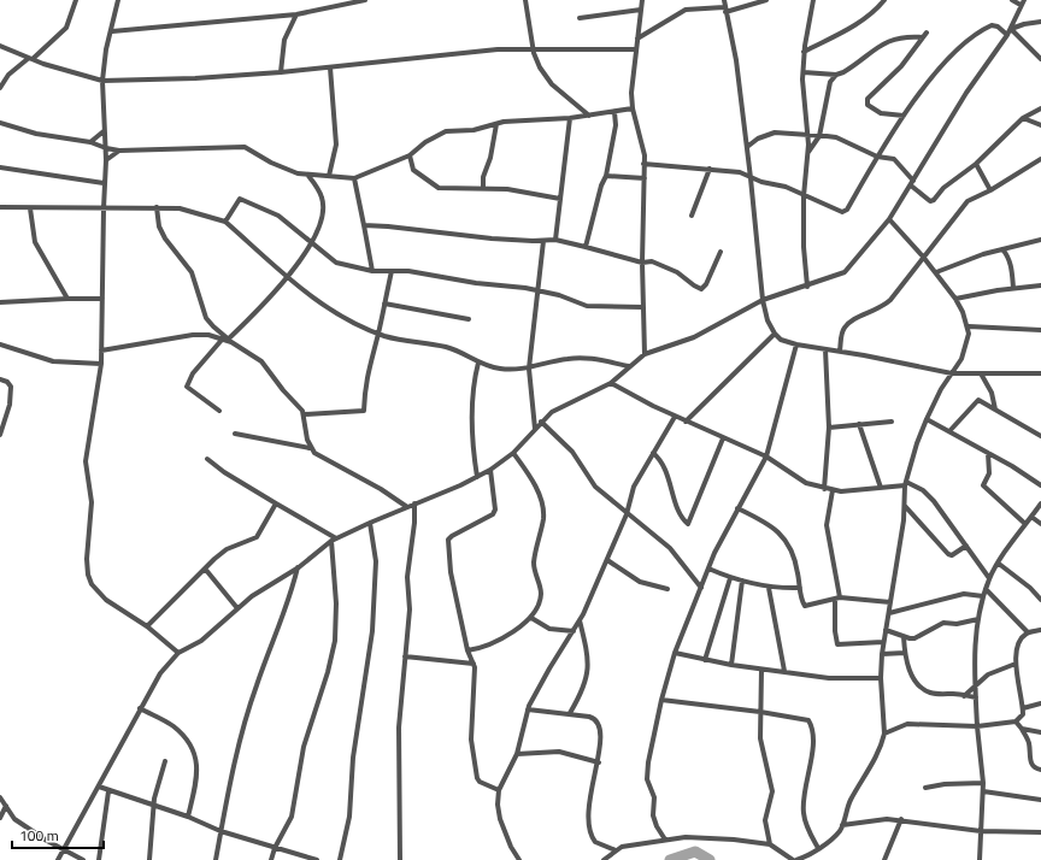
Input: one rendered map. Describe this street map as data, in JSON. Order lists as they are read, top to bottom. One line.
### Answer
{"scale_bar":"100 m"}
